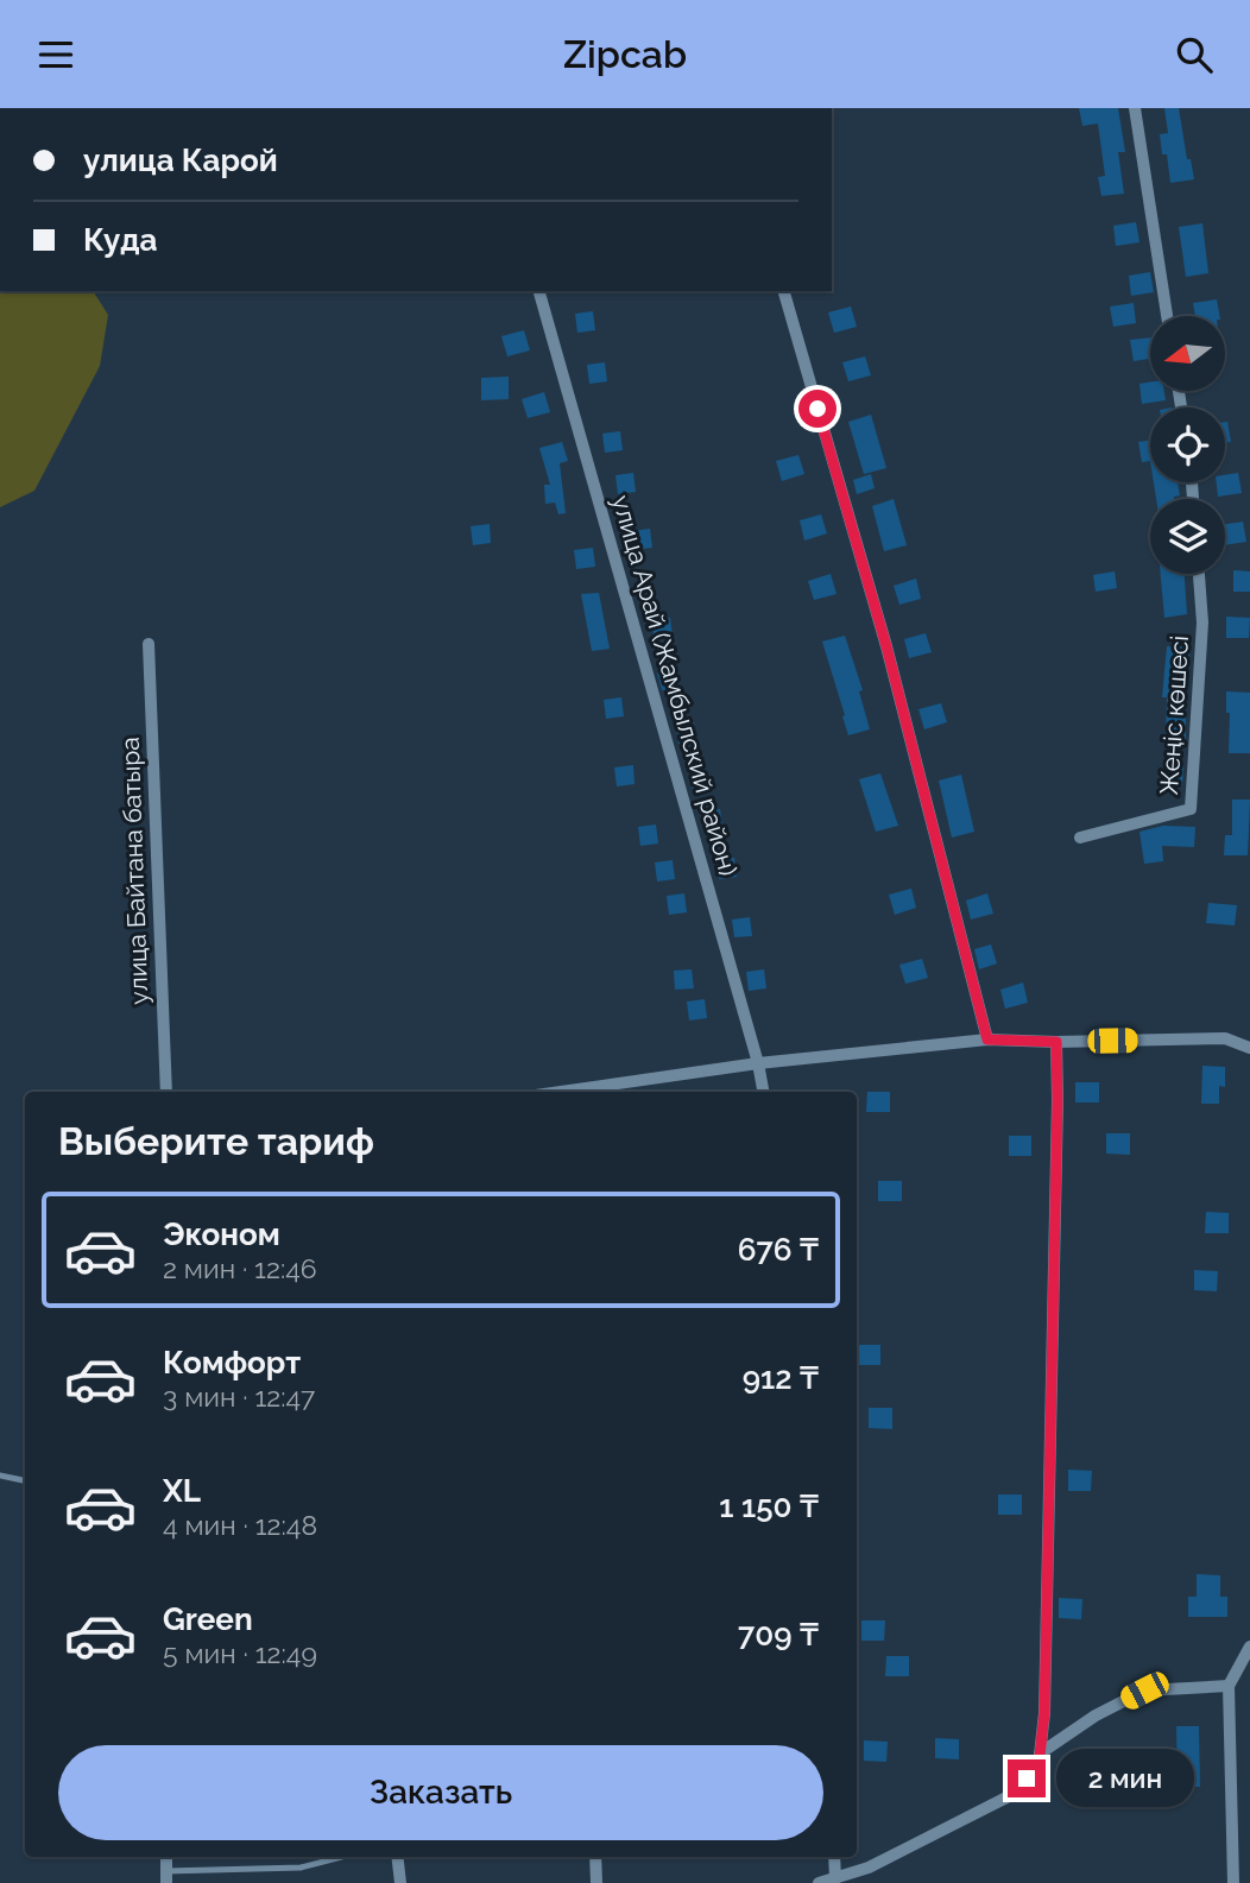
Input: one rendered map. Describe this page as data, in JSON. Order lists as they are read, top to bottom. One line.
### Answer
{"streets":{"street":["улица Арай (Жамбылский район)","Жеңіс көшесі","улица Байтана батыра"]},"north":"left","page":{"header":"Zipcab","banner":["улица Карой","Куда"],"heading":"Выберите тариф","list":[{"name":"Эконом","note":"2 мин · 12:46","value":"676 ₸"},{"name":"Комфорт","note":"3 мин · 12:47","value":"912 ₸"},{"name":"XL","note":"4 мин · 12:48","value":"1 150 ₸"},{"name":"Green","note":"5 мин · 12:49","value":"709 ₸"}],"buttons":"Заказать","bubble":"2 мин"}}
